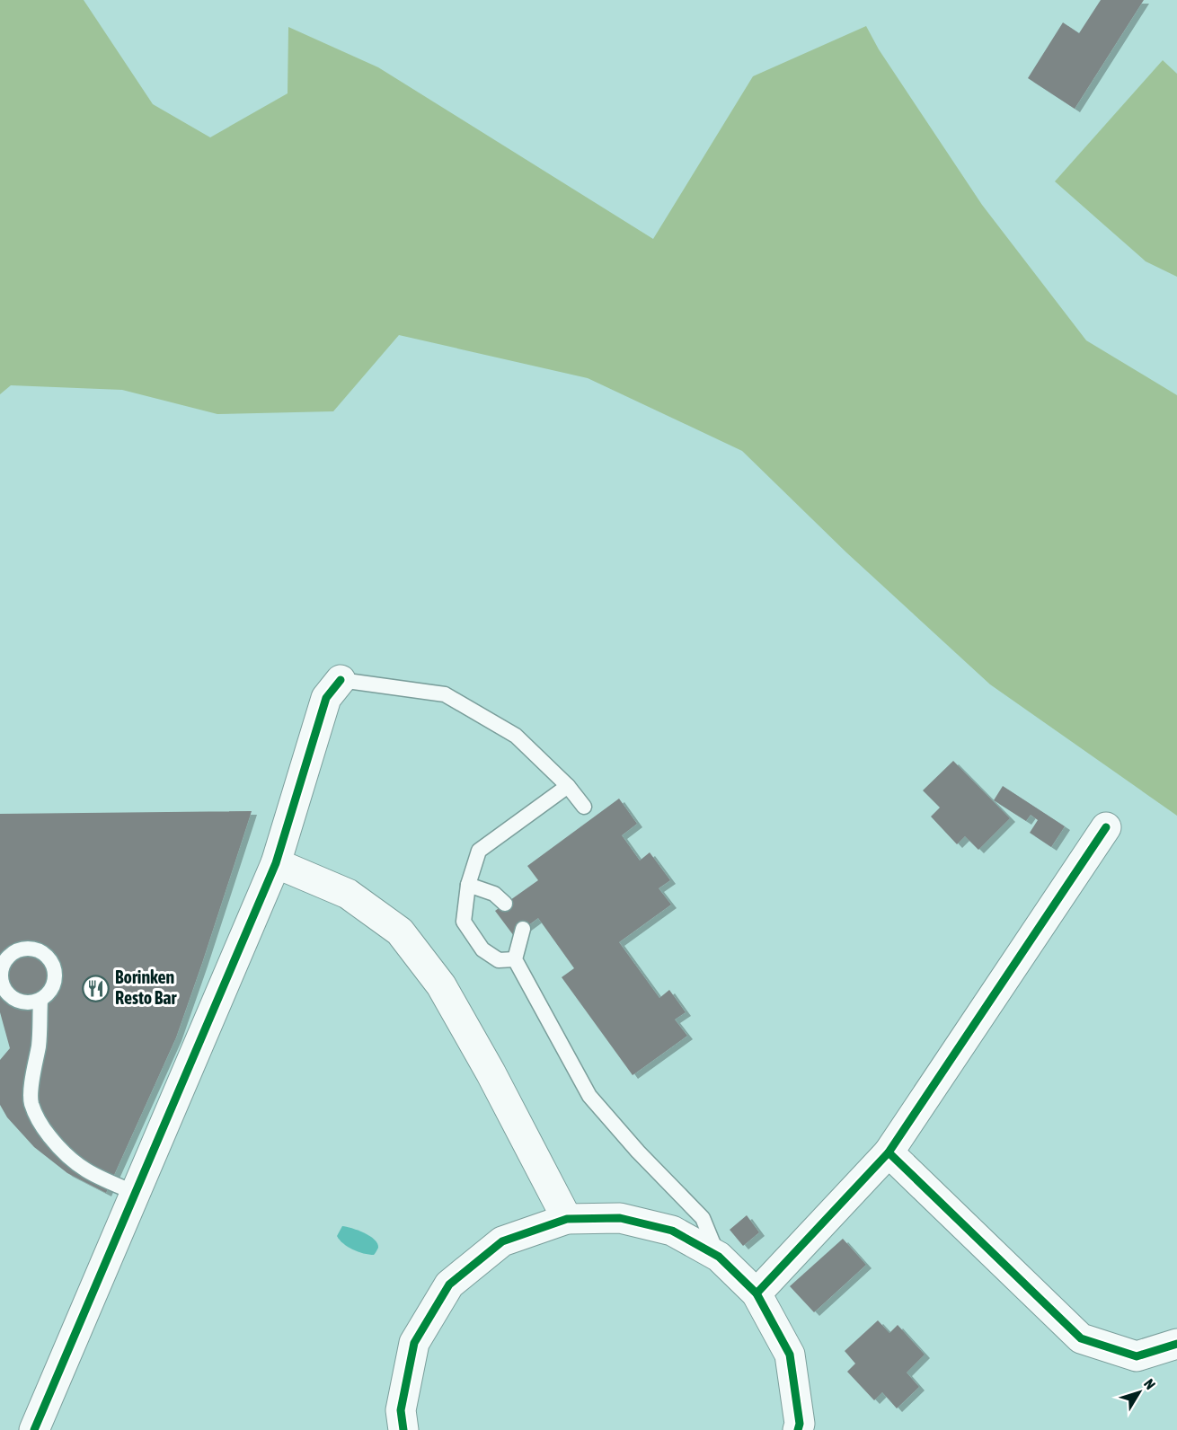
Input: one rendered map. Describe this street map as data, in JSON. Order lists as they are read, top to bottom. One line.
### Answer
{"places":{"restaurant":["Borinken Resto Bar"]},"north":"top right"}
